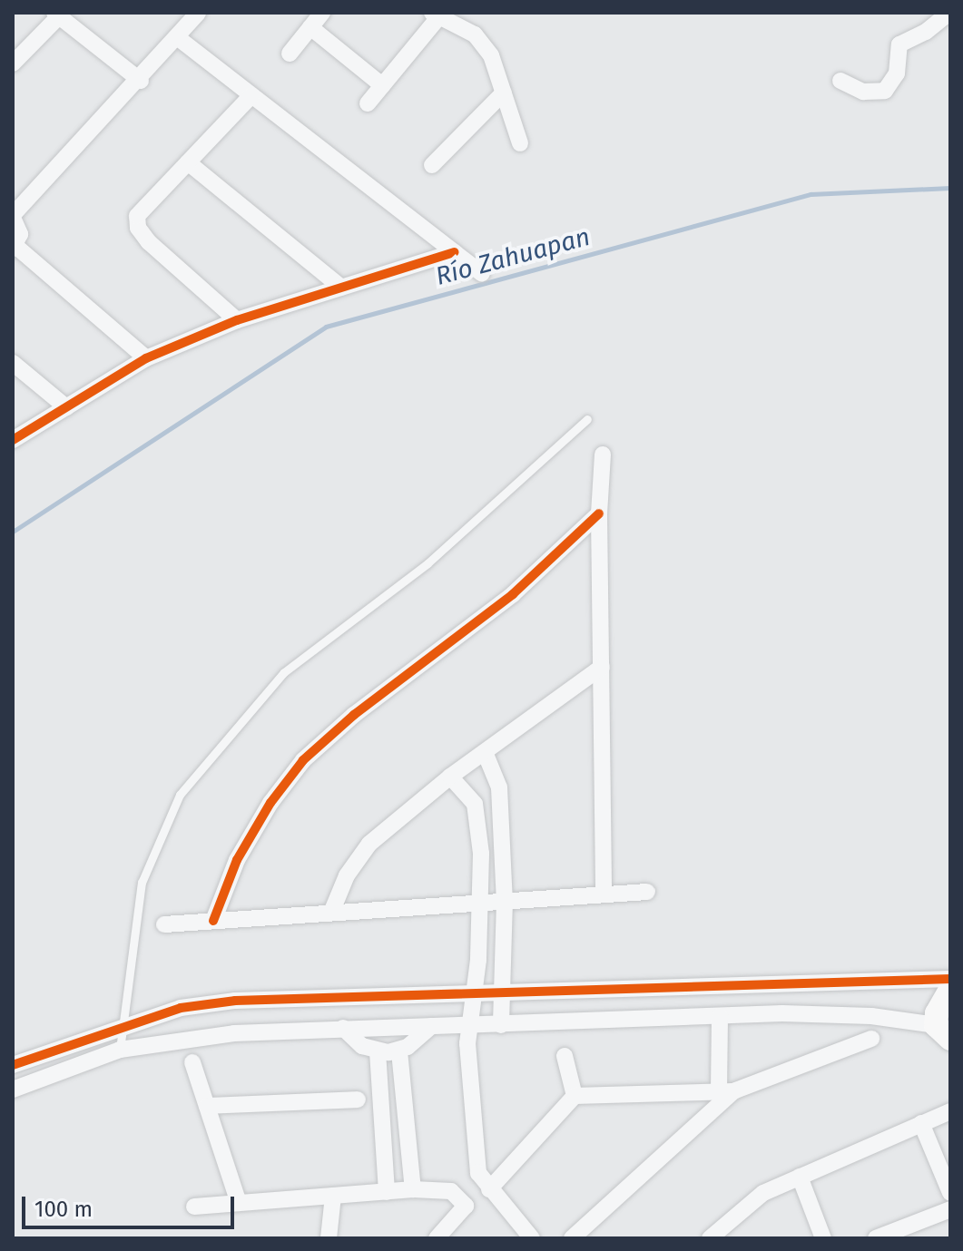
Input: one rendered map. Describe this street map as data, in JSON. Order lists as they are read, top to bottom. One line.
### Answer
{"water":["Río Zahuapan"],"scale_bar":"100 m"}
